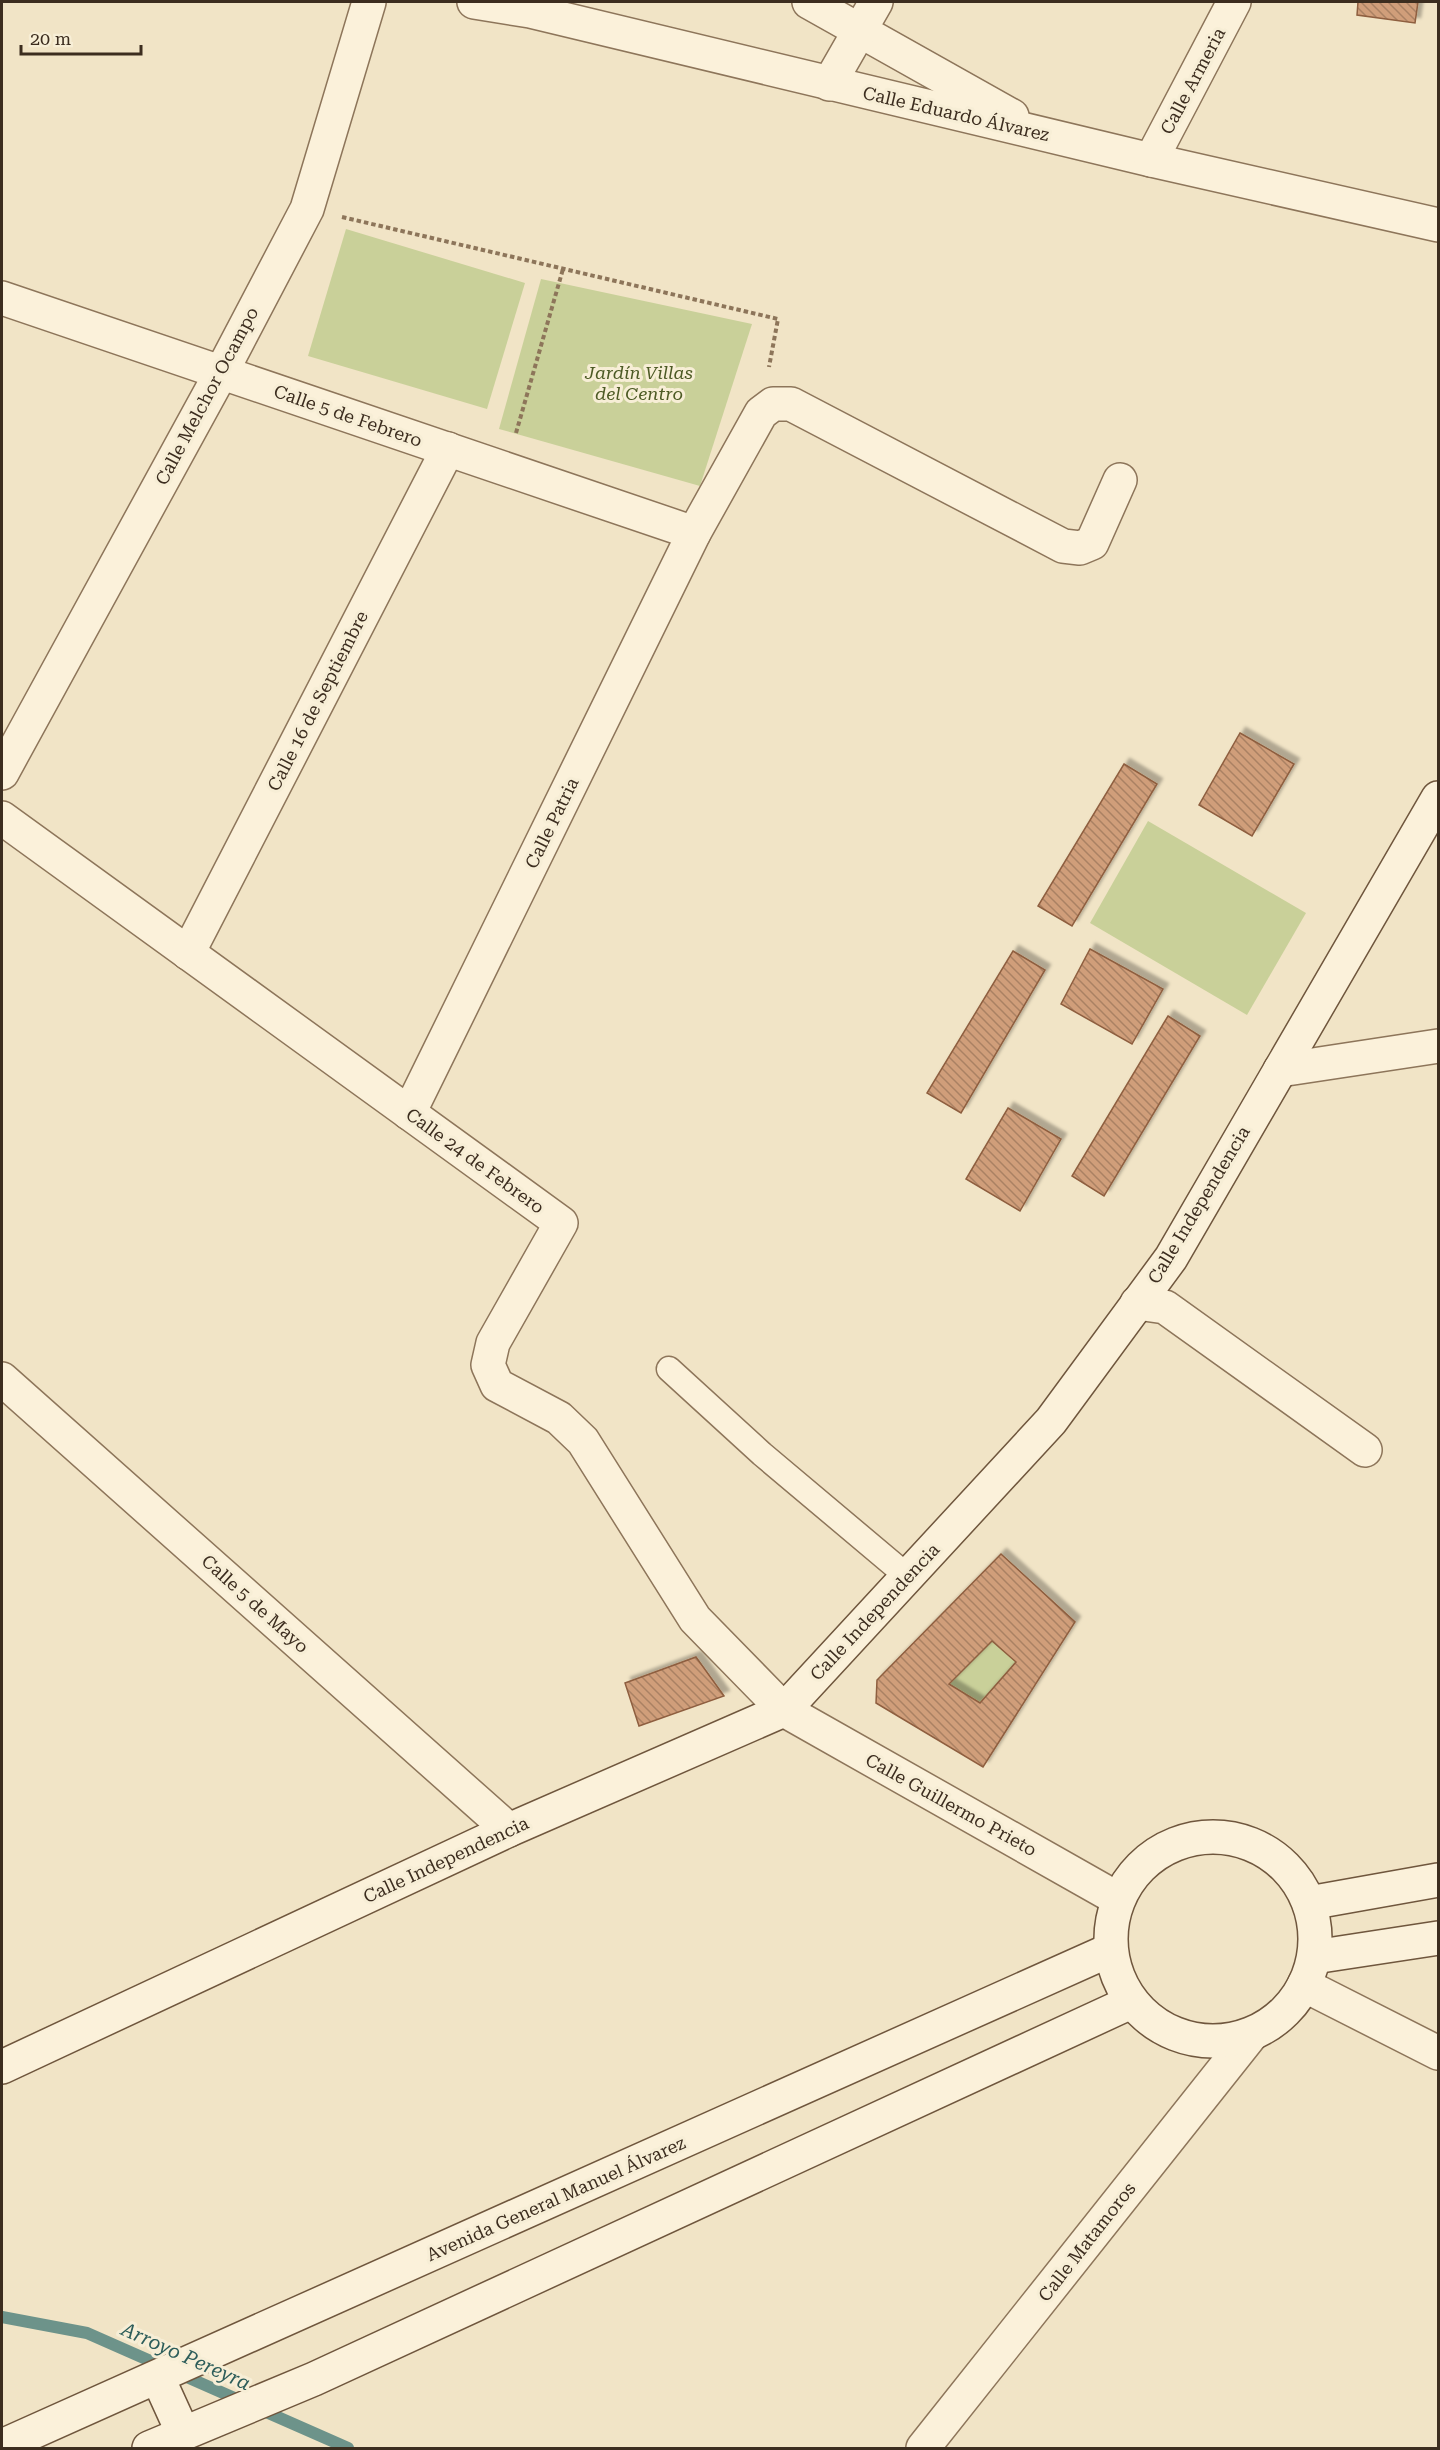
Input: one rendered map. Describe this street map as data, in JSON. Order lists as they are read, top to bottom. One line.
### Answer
{"streets":{"street":["Calle Armeria","Calle Eduardo Álvarez","Calle Melchor Ocampo","Calle 5 de Febrero","Calle 16 de Septiembre","Calle Patria","Calle 24 de Febrero","Calle Independencia","Calle 5 de Mayo","Calle Guillermo Prieto","Avenida General Manuel Álvarez","Calle Matamoros"]},"crossings":[["Calle Armeria","Calle Eduardo Álvarez"],["Calle Melchor Ocampo","Calle 5 de Febrero"],["Calle 5 de Febrero","Calle 16 de Septiembre"],["Calle 5 de Febrero","Calle Patria"],["Calle 16 de Septiembre","Calle 24 de Febrero"],["Calle Patria","Calle 24 de Febrero"],["Calle 24 de Febrero","Calle Independencia"],["Calle 24 de Febrero","Calle Guillermo Prieto"],["Calle Independencia","Calle 5 de Mayo"],["Calle Independencia","Calle Guillermo Prieto"],["Calle Guillermo Prieto","Avenida General Manuel Álvarez"],["Calle Guillermo Prieto","Calle Matamoros"],["Avenida General Manuel Álvarez","Calle Matamoros"]],"water":["Arroyo Pereyra"],"parks":["Jardín Villas del Centro"],"scale_bar":"20 m"}
